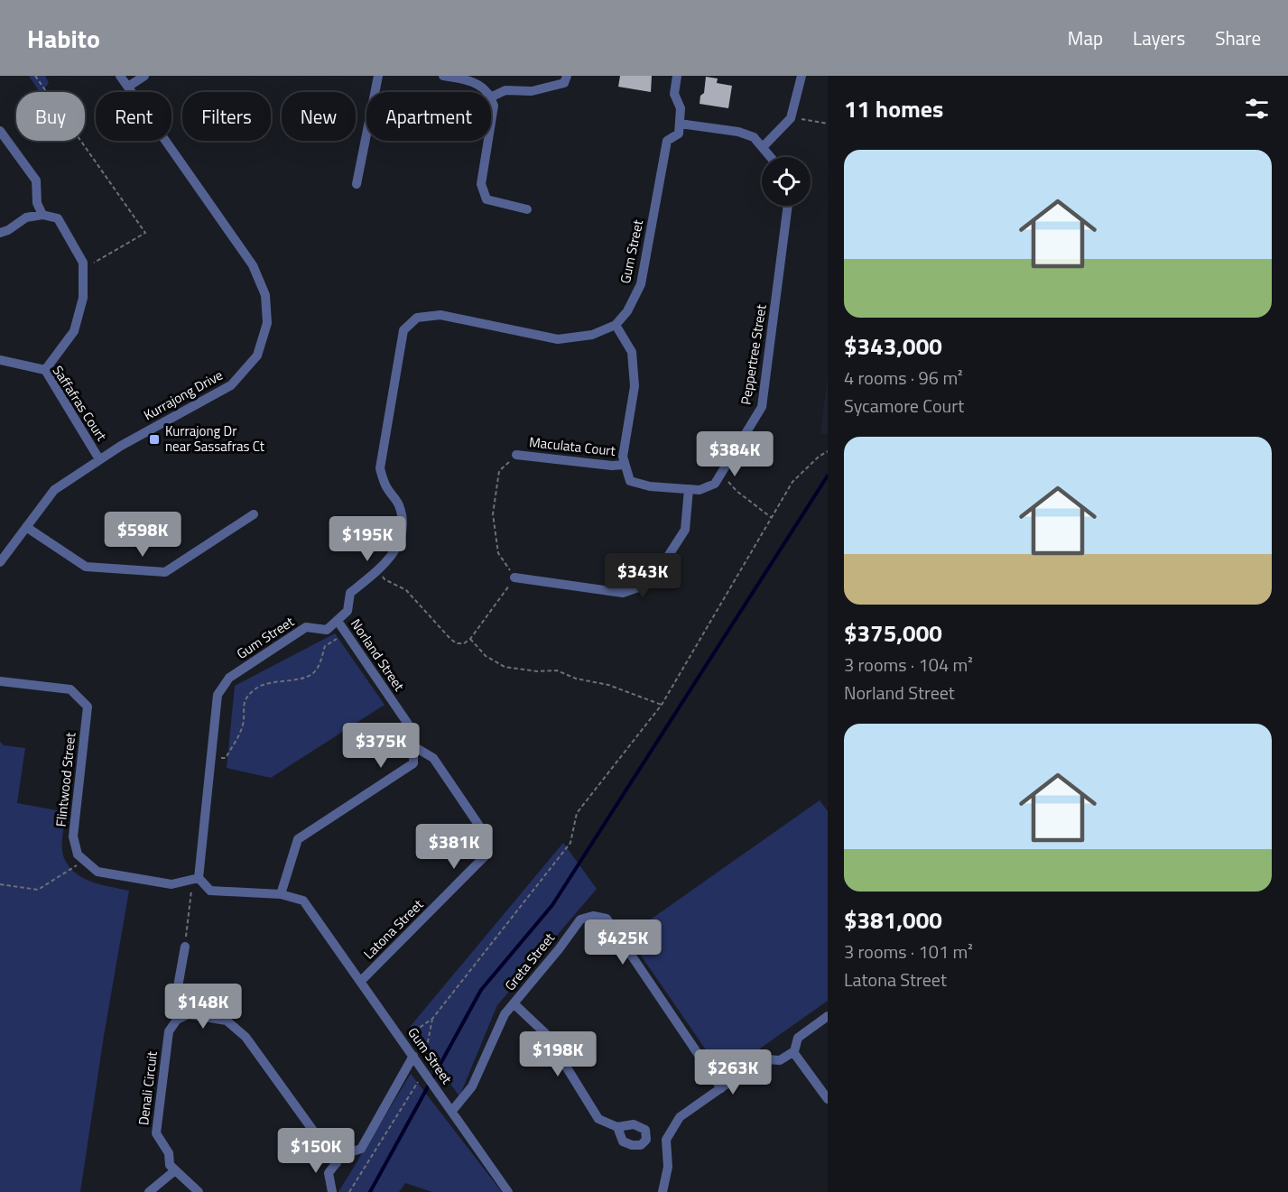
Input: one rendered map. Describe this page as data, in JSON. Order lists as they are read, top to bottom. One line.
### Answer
{"streets":{"street":["Gum Street","Peppertree Street","Kurrajong Drive","Saffafras Court","Maculata Court","Norland Street","Flintwood Street","Latona Street","Greta Street","Denali Circuit"]},"crossings":[["Gum Street","Norland Street"],["Gum Street","Latona Street"],["Gum Street","Greta Street"],["Peppertree Street","Maculata Court"],["Kurrajong Drive","Saffafras Court"],["Norland Street","Latona Street"]],"places":{"transit":["Kurrajong Dr near Sassafras Ct"]},"page":{"header":"Habito","nav":["Map","Layers","Share"],"heading":"11 homes","chip":["Buy","Rent","Filters","New","Apartment"],"list":[{"name":"$343,000","note":"4 rooms · 96 m² · Sycamore Court"},{"name":"$375,000","note":"3 rooms · 104 m² · Norland Street"},{"name":"$381,000","note":"3 rooms · 101 m² · Latona Street"}],"price":["$384K","$598K","$195K","$343K","$375K","$381K","$425K","$148K","$198K","$263K","$150K"]}}
